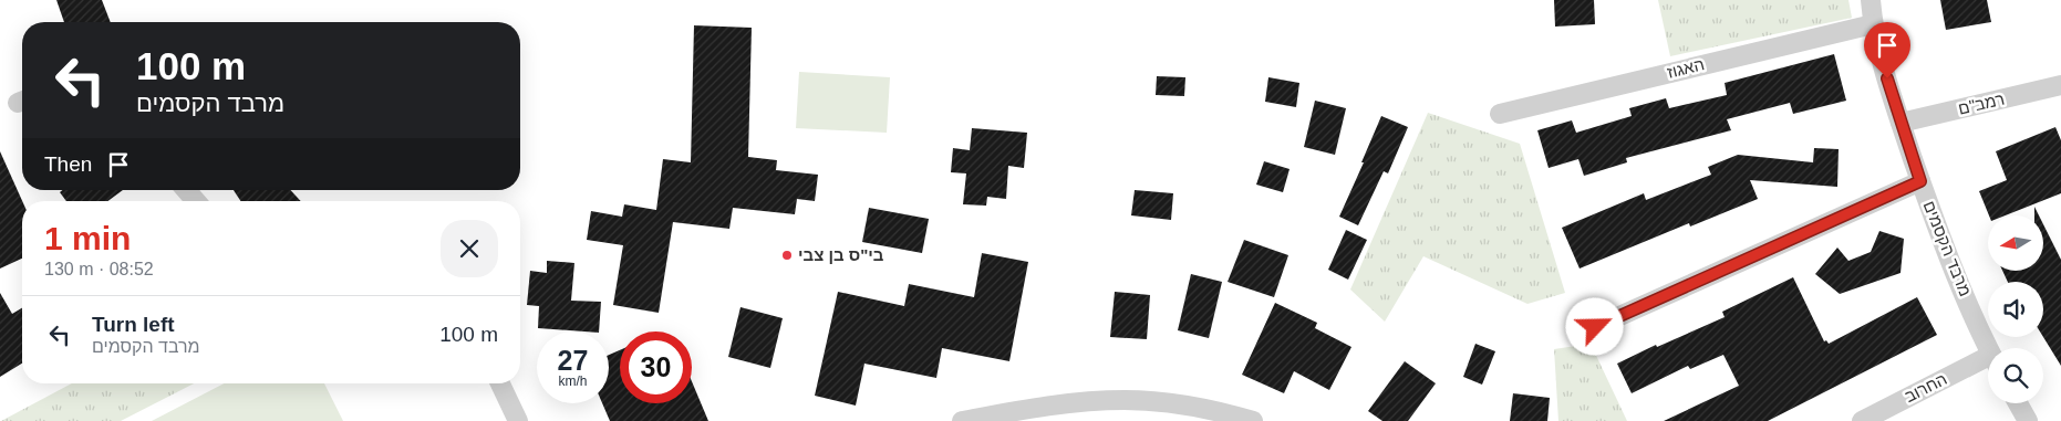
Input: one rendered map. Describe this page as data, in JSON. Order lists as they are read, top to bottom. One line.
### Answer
{"streets":{"street":["האגוז","רמב\"ם","מרבד הקסמים","החרוב"]},"crossings":[["האגוז","מרבד הקסמים"],["רמב\"ם","מרבד הקסמים"]],"places":["בי\"ס בן צבי"],"north":"left","page":{"turn":["100 m","מרבד הקסמים"],"then":"Then","heading":["1 min","130 m · 08:52"],"list":[{"name":"Turn left","note":"מרבד הקסמים","value":"100 m"}],"speed":"27 km/h","limit":"30"}}
